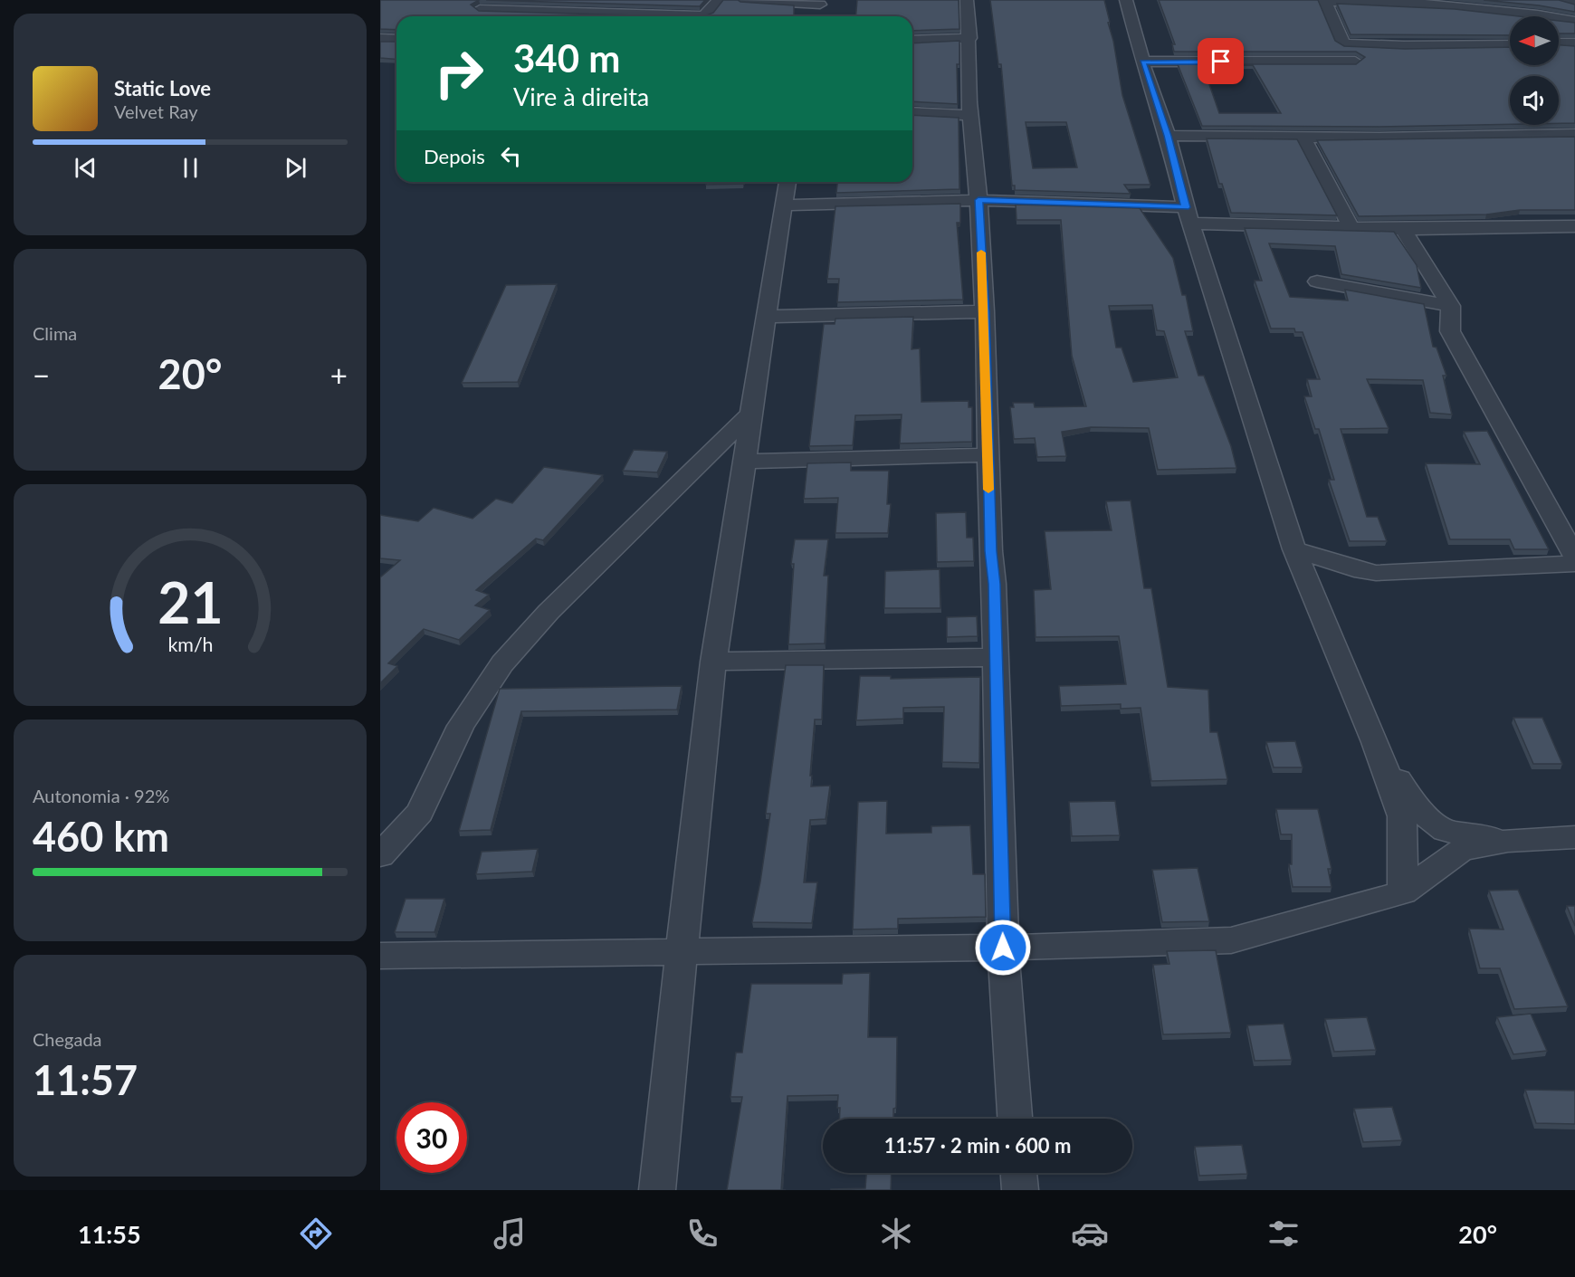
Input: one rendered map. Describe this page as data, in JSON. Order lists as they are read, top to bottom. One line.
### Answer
{"north":"left","page":{"turn":["340 m","Vire à direita"],"song":["Static Love","Velvet Ray"],"then":"Depois","tile":["Clima",["Autonomia · 92%","460 km"],["Chegada","11:57"]],"heat":["−","20°","+"],"limit":"30","trip":"11:57 · 2 min · 600 m","tabs":["11:55","20°"],"gauge":["21","km/h"]}}
